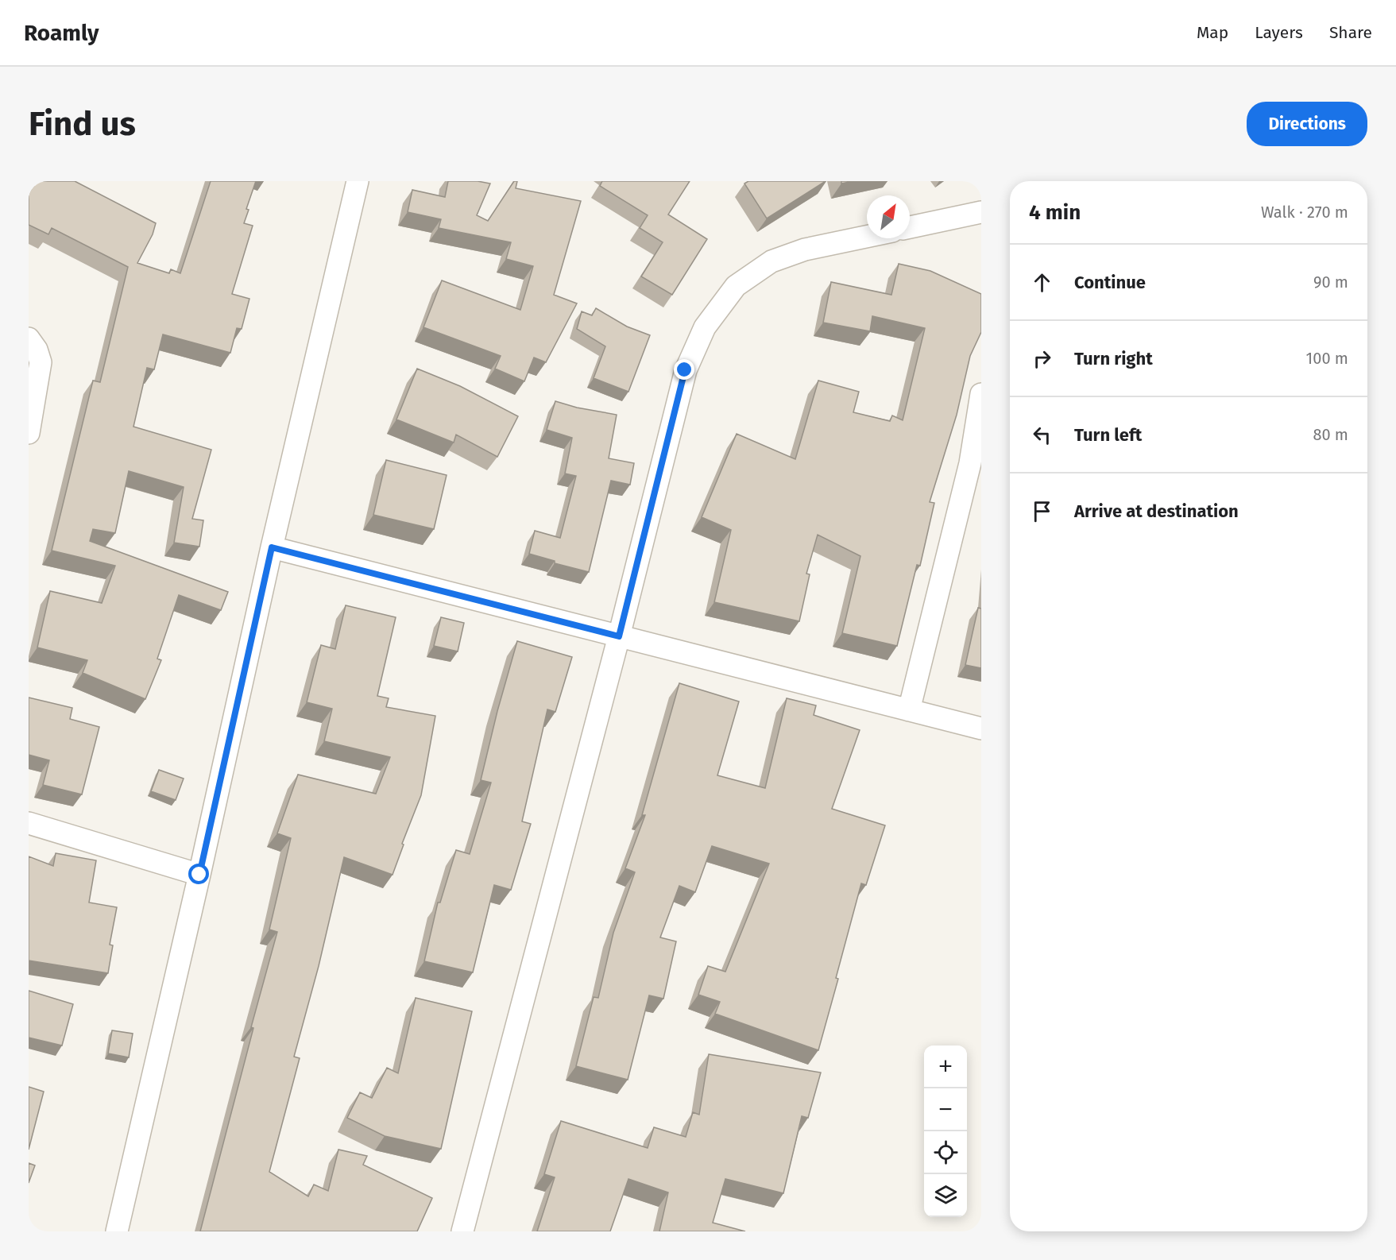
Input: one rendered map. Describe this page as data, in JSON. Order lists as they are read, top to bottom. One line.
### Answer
{"north":"top right","page":{"header":"Roamly","nav":["Map","Layers","Share"],"buttons":"Directions","title":"Find us","heading":["4 min","Walk · 270 m"],"list":[["Continue","90 m"],["Turn right","100 m"],["Turn left","80 m"],"Arrive at destination"],"map_buttons":["+","−"]}}
